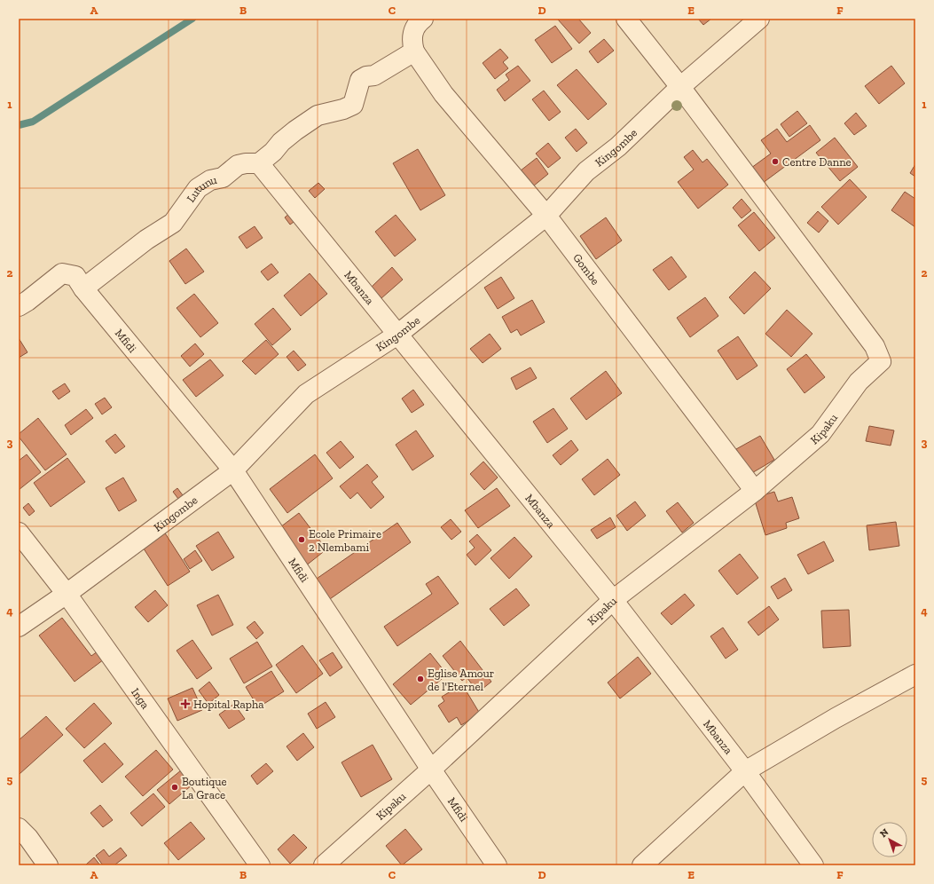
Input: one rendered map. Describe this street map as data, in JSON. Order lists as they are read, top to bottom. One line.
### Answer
{"streets":{"street":["Kingombe","Lutunu","Gombe","Mbanza","Mfidi","Kipaku","Inga"]},"crossings":[["Kingombe","Gombe"],["Kingombe","Mbanza"],["Kingombe","Mfidi"],["Kingombe","Kipaku"],["Kingombe","Inga"],["Lutunu","Mbanza"],["Lutunu","Mfidi"],["Gombe","Kipaku"],["Mbanza","Kipaku"],["Mfidi","Kipaku"]],"places":{"other":["Centre Danne","Ecole Primaire 2 Nlembami","Eglise Amour de l'Eternel","Boutique La Grace"],"health":["Hopital Rapha"]},"north":"top left","grid":{"columns":["A","B","C","D","E","F"],"rows":["1","2","3","4","5"]}}
